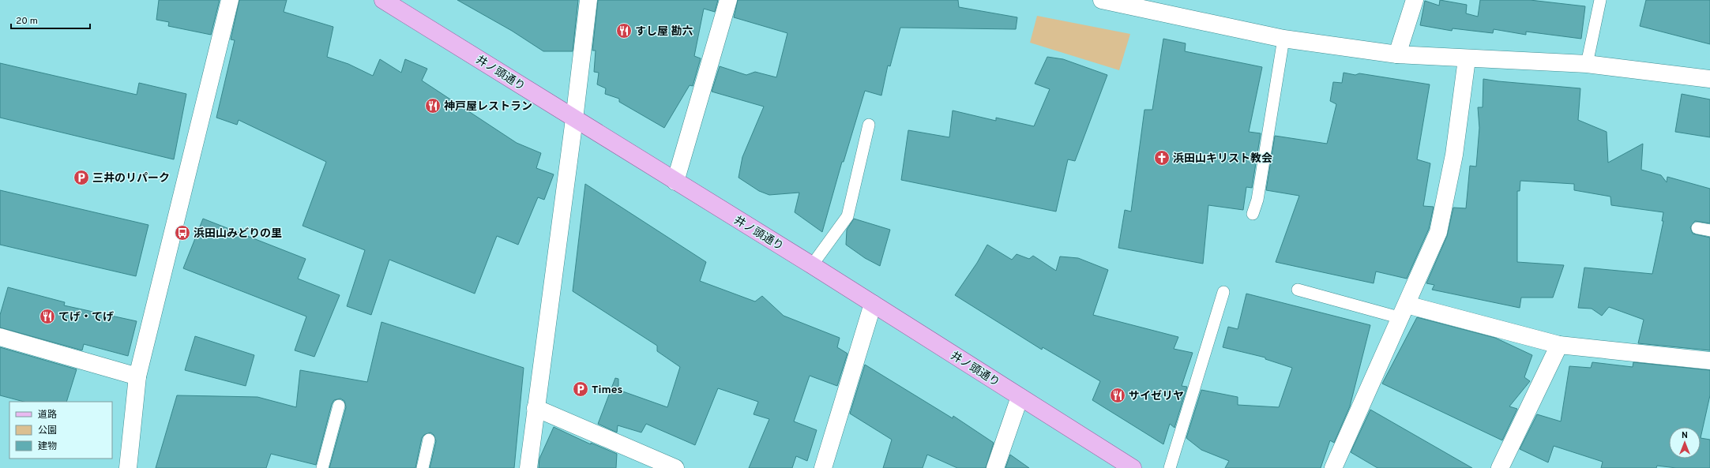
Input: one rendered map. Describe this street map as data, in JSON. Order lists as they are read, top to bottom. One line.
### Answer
{"streets":{"main road":["井ノ頭通り"]},"places":{"restaurant":["すし屋 勘六","神戸屋レストラン","てげ・てげ","サイゼリヤ"],"church":["浜田山キリスト教会"],"parking":["三井のリパーク","Times"],"bus stop":["浜田山みどりの里"]},"legend":["道路","公園","建物"],"scale_bar":"20 m","north":"top"}
